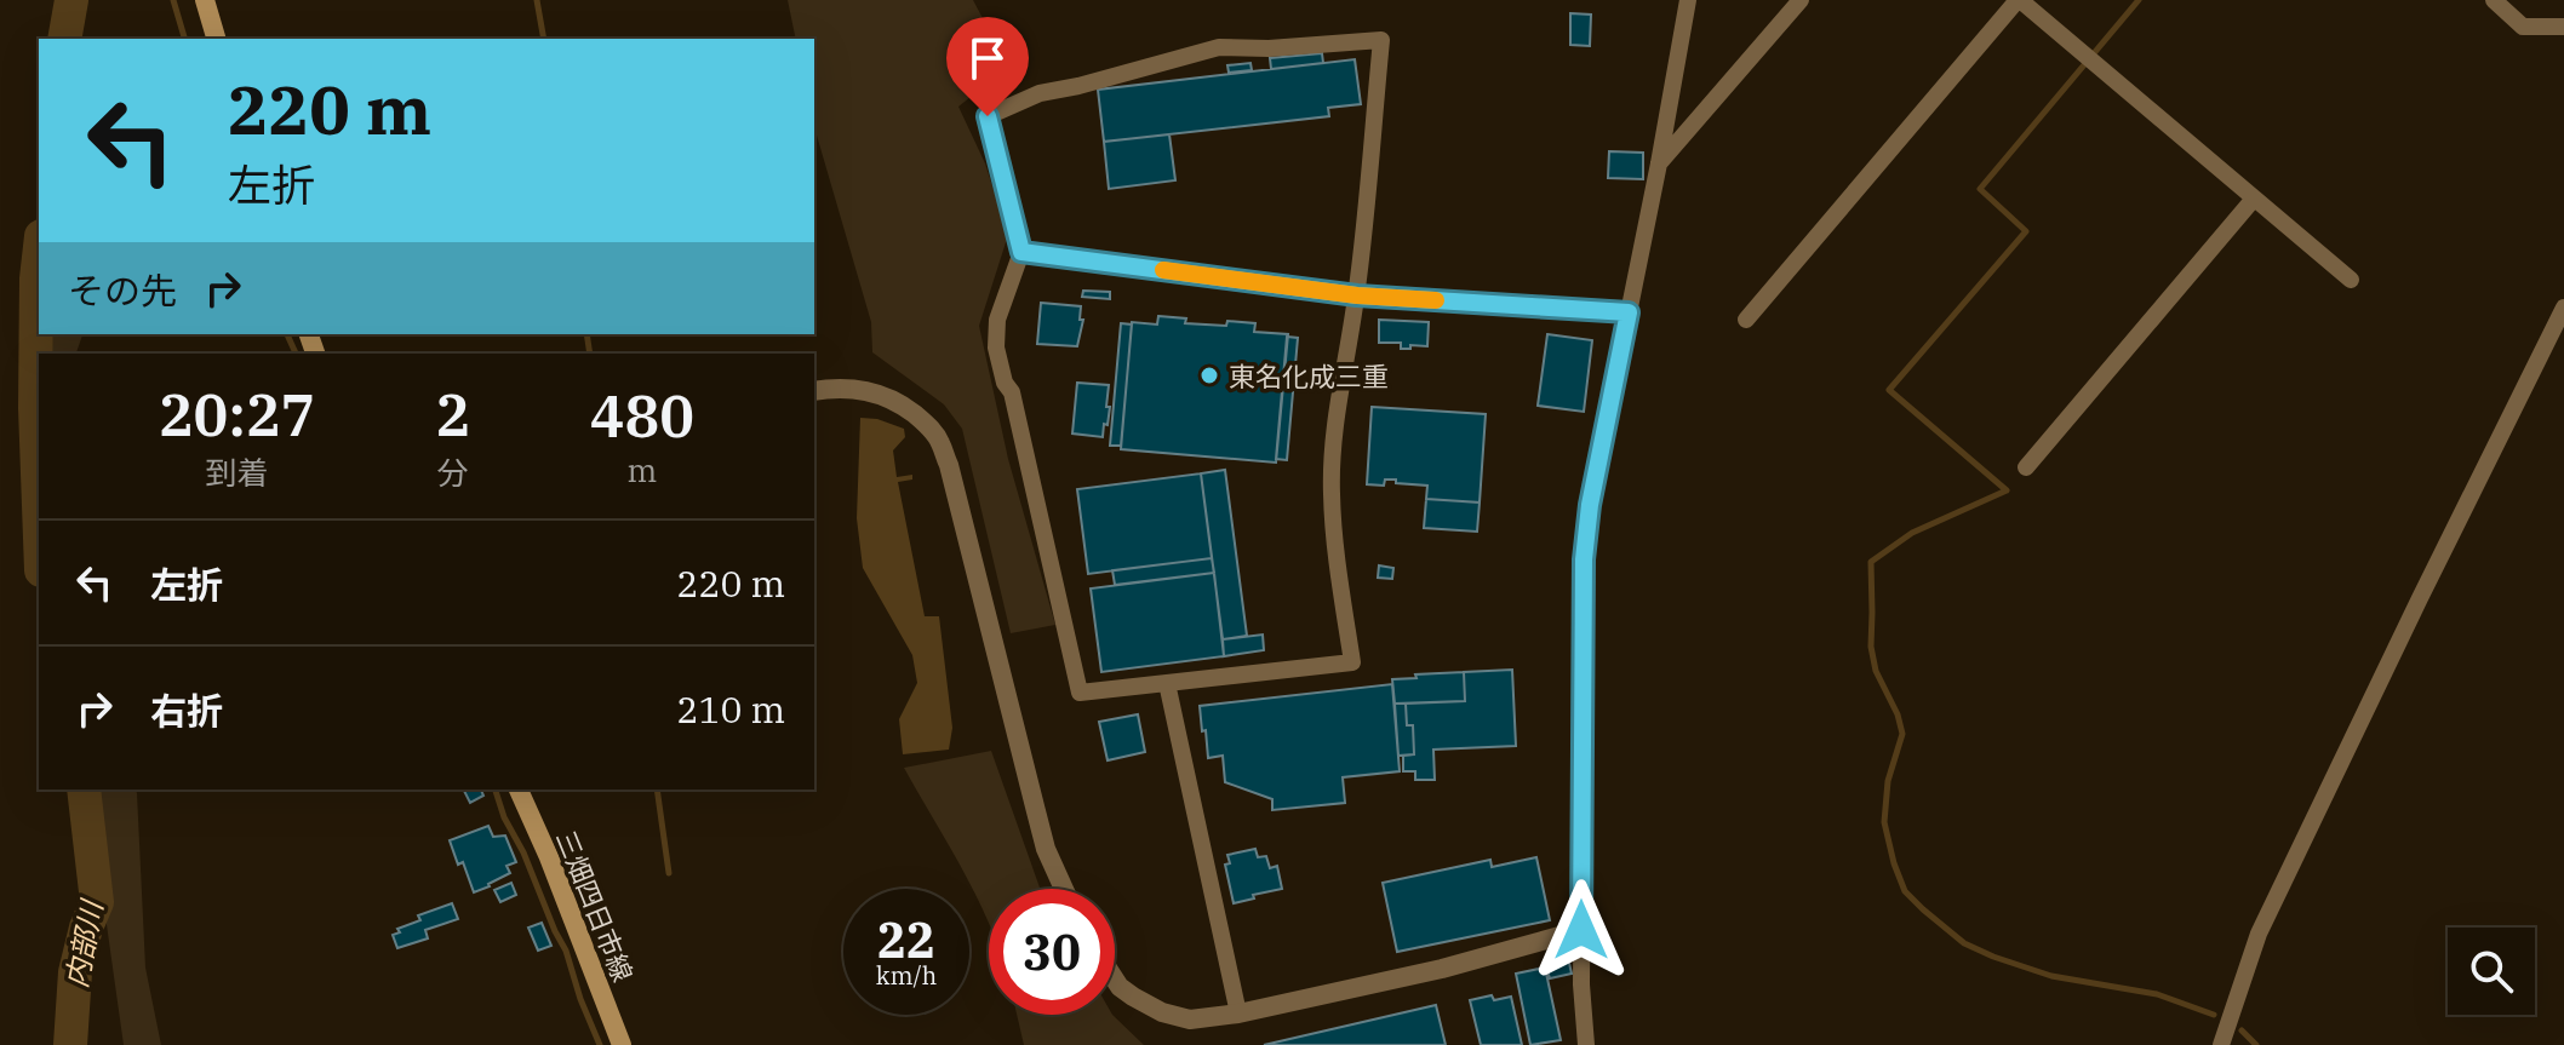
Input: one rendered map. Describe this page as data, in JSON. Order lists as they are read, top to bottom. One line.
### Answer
{"streets":{"main road":["三畑四日市線"]},"water":["内部川"],"places":["東名化成三重"],"page":{"turn":["220 m","左折"],"then":"その先","eta":["20:27","到着","2","分","480","m"],"list":[{"name":"左折","value":"220 m"},{"name":"右折","value":"210 m"}],"speed":"22 km/h","limit":"30"}}
